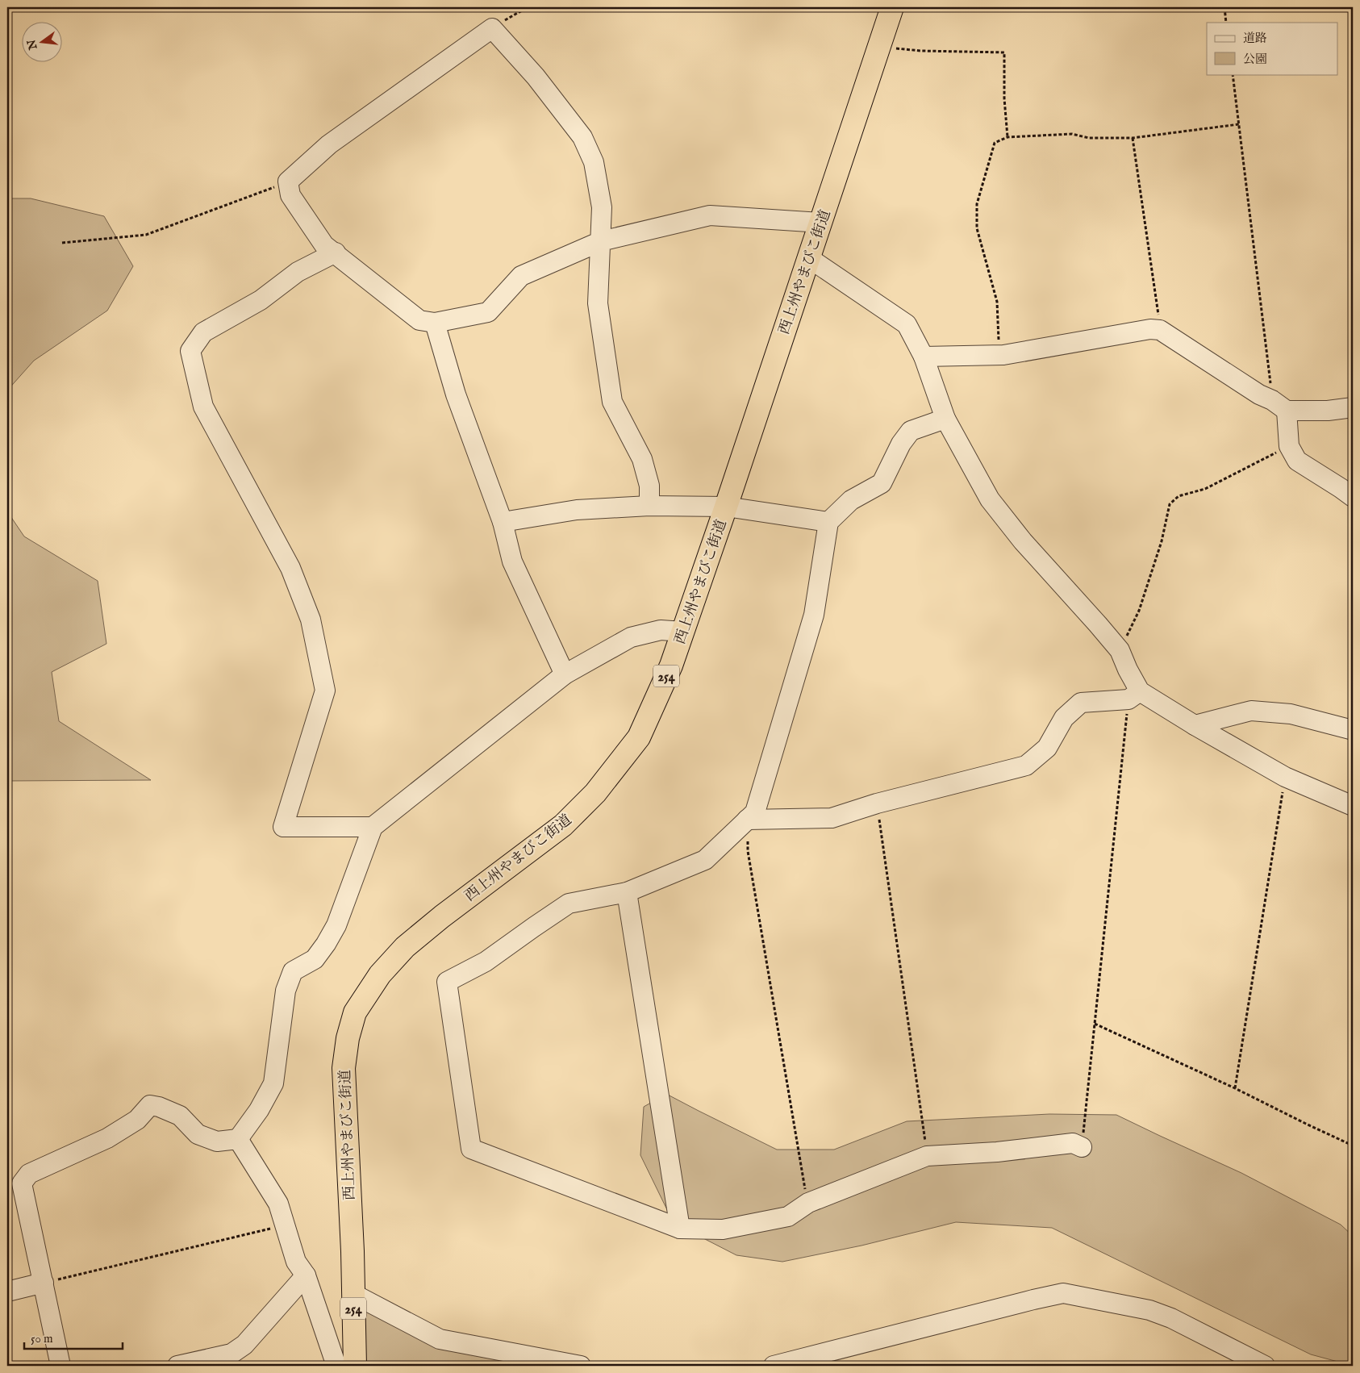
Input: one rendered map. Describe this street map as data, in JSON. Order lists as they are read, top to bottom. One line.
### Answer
{"streets":{"highway":["西上州やまびこ街道","254"]},"legend":["道路","公園"],"scale_bar":"50 m","north":"left"}
